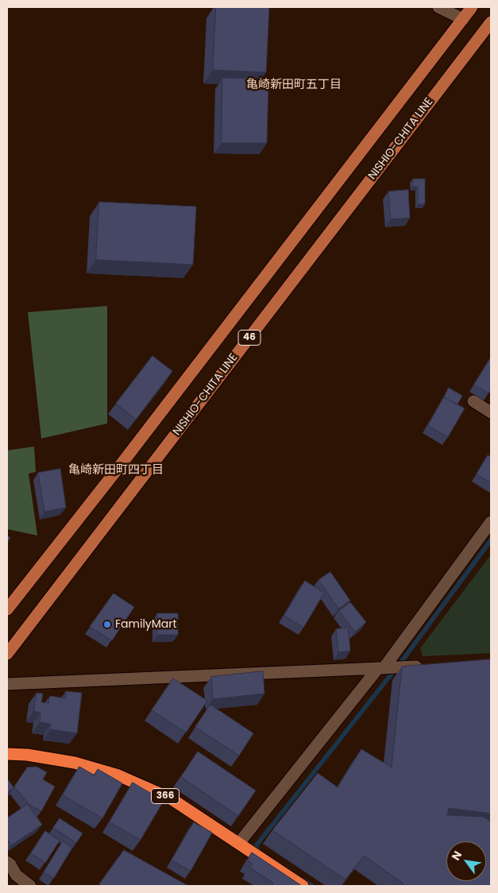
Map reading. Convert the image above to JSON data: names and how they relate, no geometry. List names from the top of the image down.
{
  "streets": {
    "highway": ["366"],
    "main road": ["NISHIO-CHITA LINE", "46"]
  },
  "districts": ["亀崎新田町五丁目", "亀崎新田町四丁目"],
  "places": ["FamilyMart"],
  "north": "top left"
}
